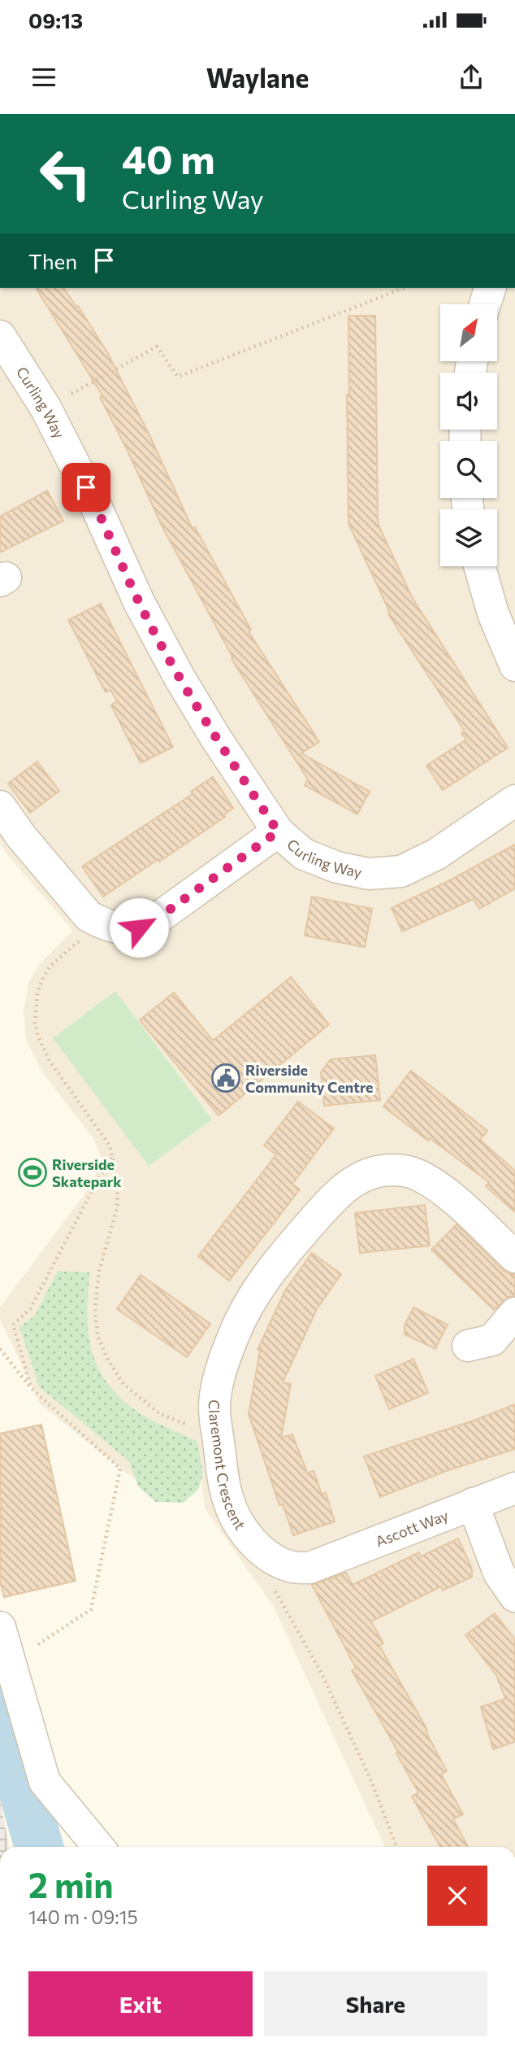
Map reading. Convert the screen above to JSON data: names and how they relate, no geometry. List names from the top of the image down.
{
  "streets": {
    "street": ["Curling Way", "Claremont Crescent", "Ascott Way"]
  },
  "crossings": [
    ["Claremont Crescent", "Ascott Way"]
  ],
  "places": {
    "public building": ["Riverside Community Centre"],
    "sports": ["Riverside Skatepark"]
  },
  "north": "top right",
  "page": {
    "status": "09:13",
    "header": "Waylane",
    "turn": ["40 m", "Curling Way"],
    "then": "Then",
    "heading": ["2 min", "140 m · 09:15"],
    "buttons": ["Exit", "Share"]
  }
}
